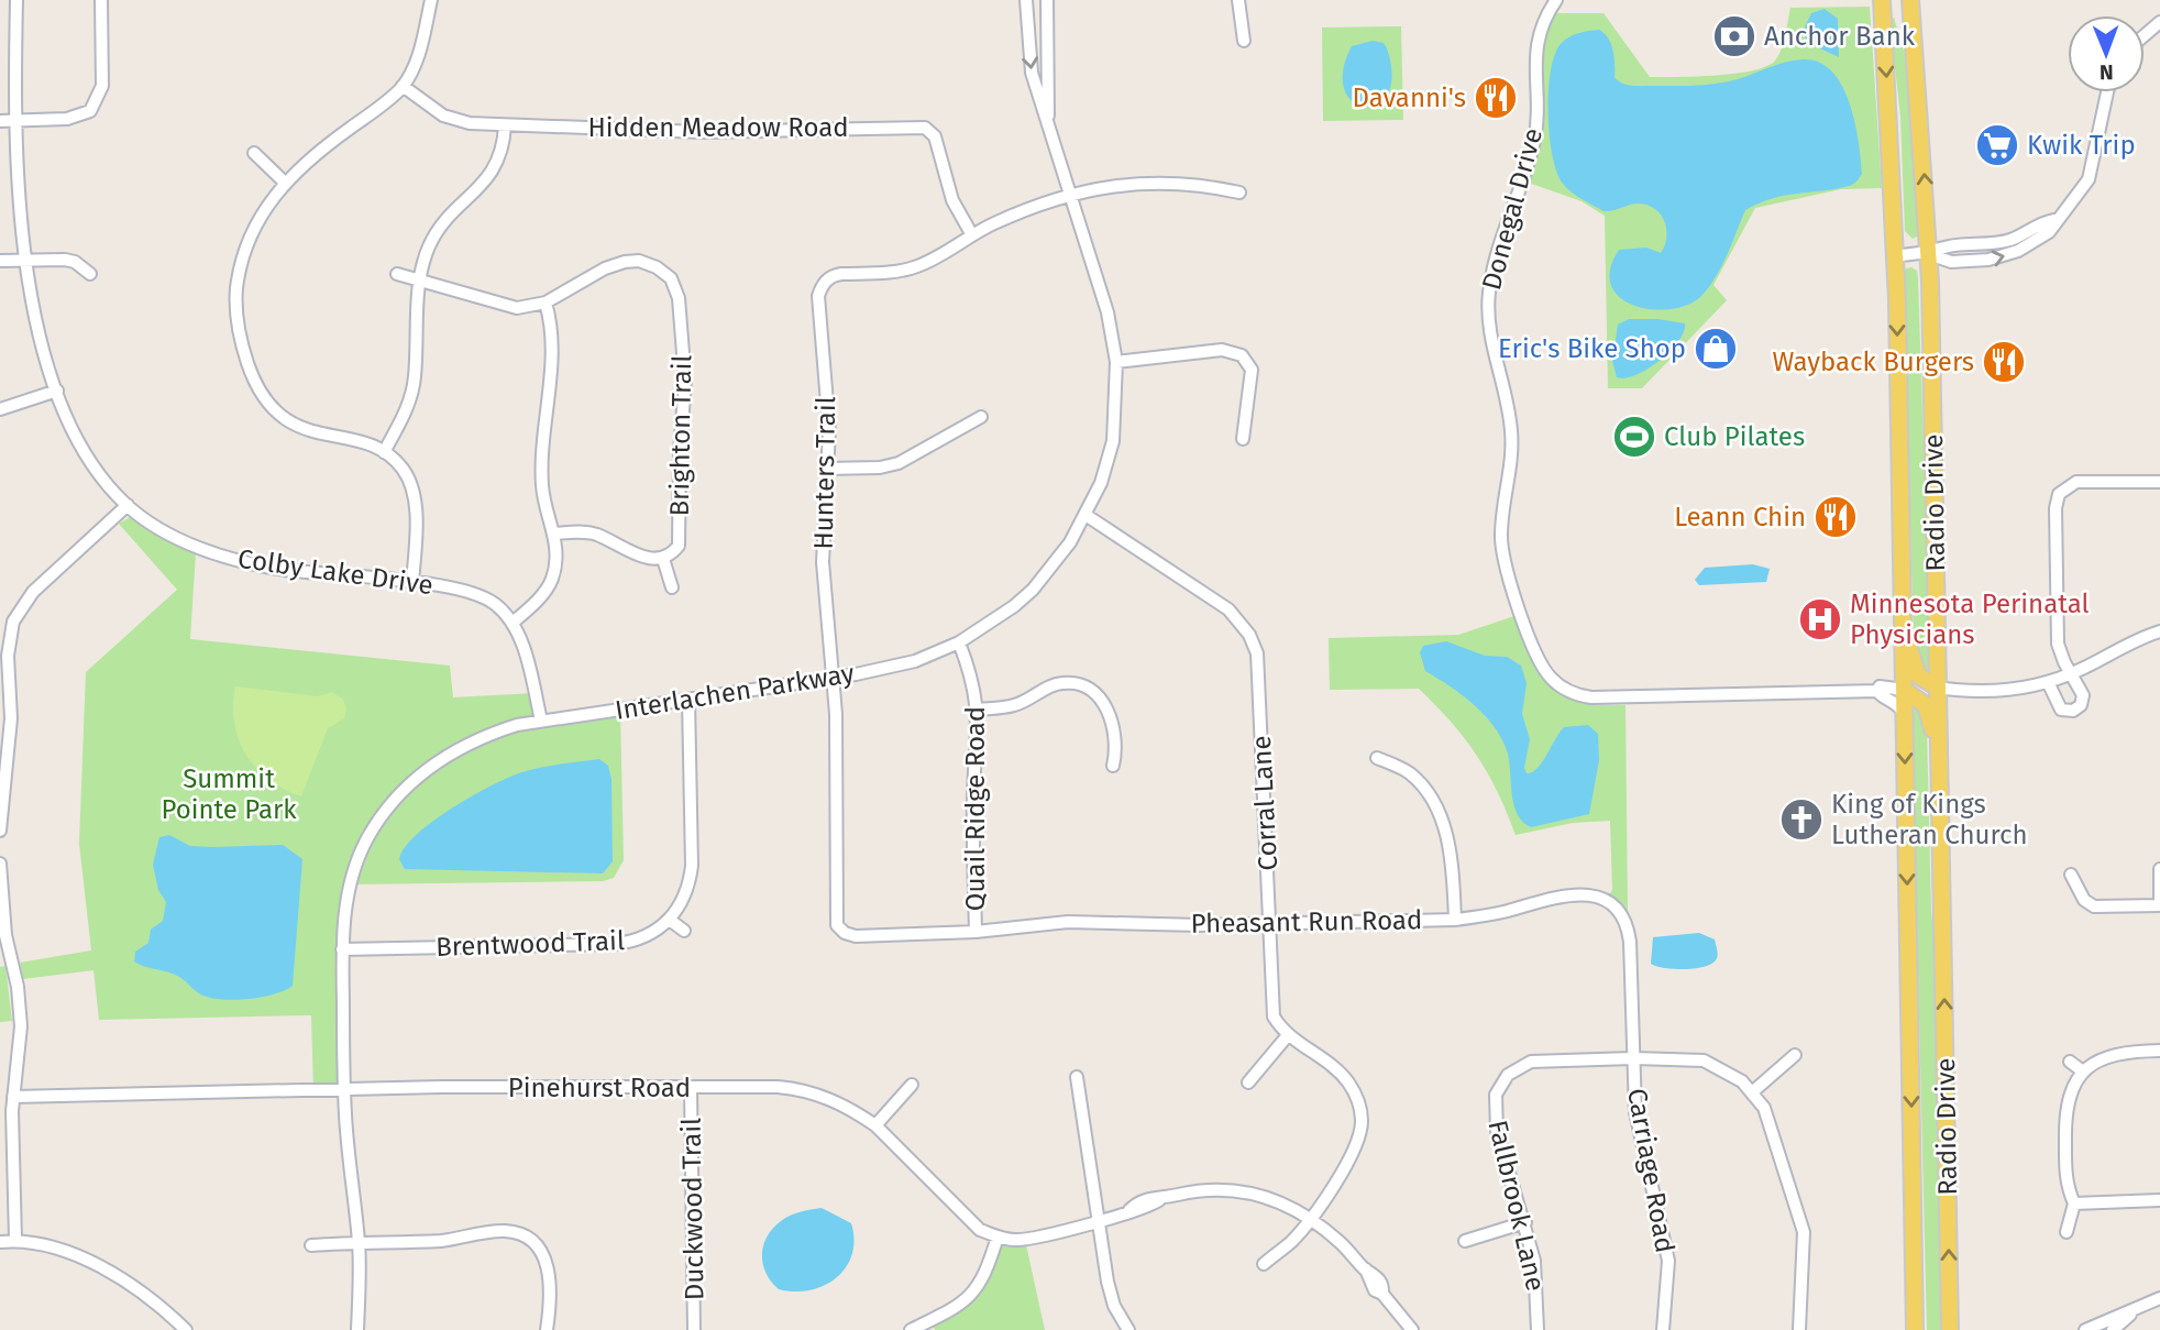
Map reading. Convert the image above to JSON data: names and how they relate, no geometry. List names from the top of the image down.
{
  "streets": {
    "main road": ["Radio Drive"],
    "street": [
      "Hidden Meadow Road",
      "Donegal Drive",
      "Brighton Trail",
      "Hunters Trail",
      "Colby Lake Drive",
      "Interlachen Parkway",
      "Corral Lane",
      "Quail Ridge Road",
      "Pheasant Run Road",
      "Brentwood Trail",
      "Pinehurst Road",
      "Carriage Road",
      "Fallbrook Lane",
      "Duckwood Trail"
    ]
  },
  "crossings": [
    ["Hidden Meadow Road", "Hunters Trail"],
    ["Donegal Drive", "Radio Drive"],
    ["Hunters Trail", "Interlachen Parkway"],
    ["Hunters Trail", "Pheasant Run Road"],
    ["Interlachen Parkway", "Corral Lane"],
    ["Interlachen Parkway", "Quail Ridge Road"],
    ["Interlachen Parkway", "Brentwood Trail"],
    ["Interlachen Parkway", "Pinehurst Road"],
    ["Corral Lane", "Pheasant Run Road"],
    ["Quail Ridge Road", "Pheasant Run Road"],
    ["Pheasant Run Road", "Carriage Road"],
    ["Pheasant Run Road", "Fallbrook Lane"],
    ["Pinehurst Road", "Duckwood Trail"],
    ["Carriage Road", "Fallbrook Lane"]
  ],
  "parks": ["Summit Pointe Park"],
  "places": {
    "bank": ["Anchor Bank"],
    "restaurant": ["Davanni's", "Wayback Burgers", "Leann Chin"],
    "supermarket": ["Kwik Trip"],
    "shop": ["Eric's Bike Shop"],
    "sports": ["Club Pilates"],
    "hospital": ["Minnesota Perinatal Physicians"],
    "church": ["King of Kings Lutheran Church"]
  },
  "north": "bottom"
}
